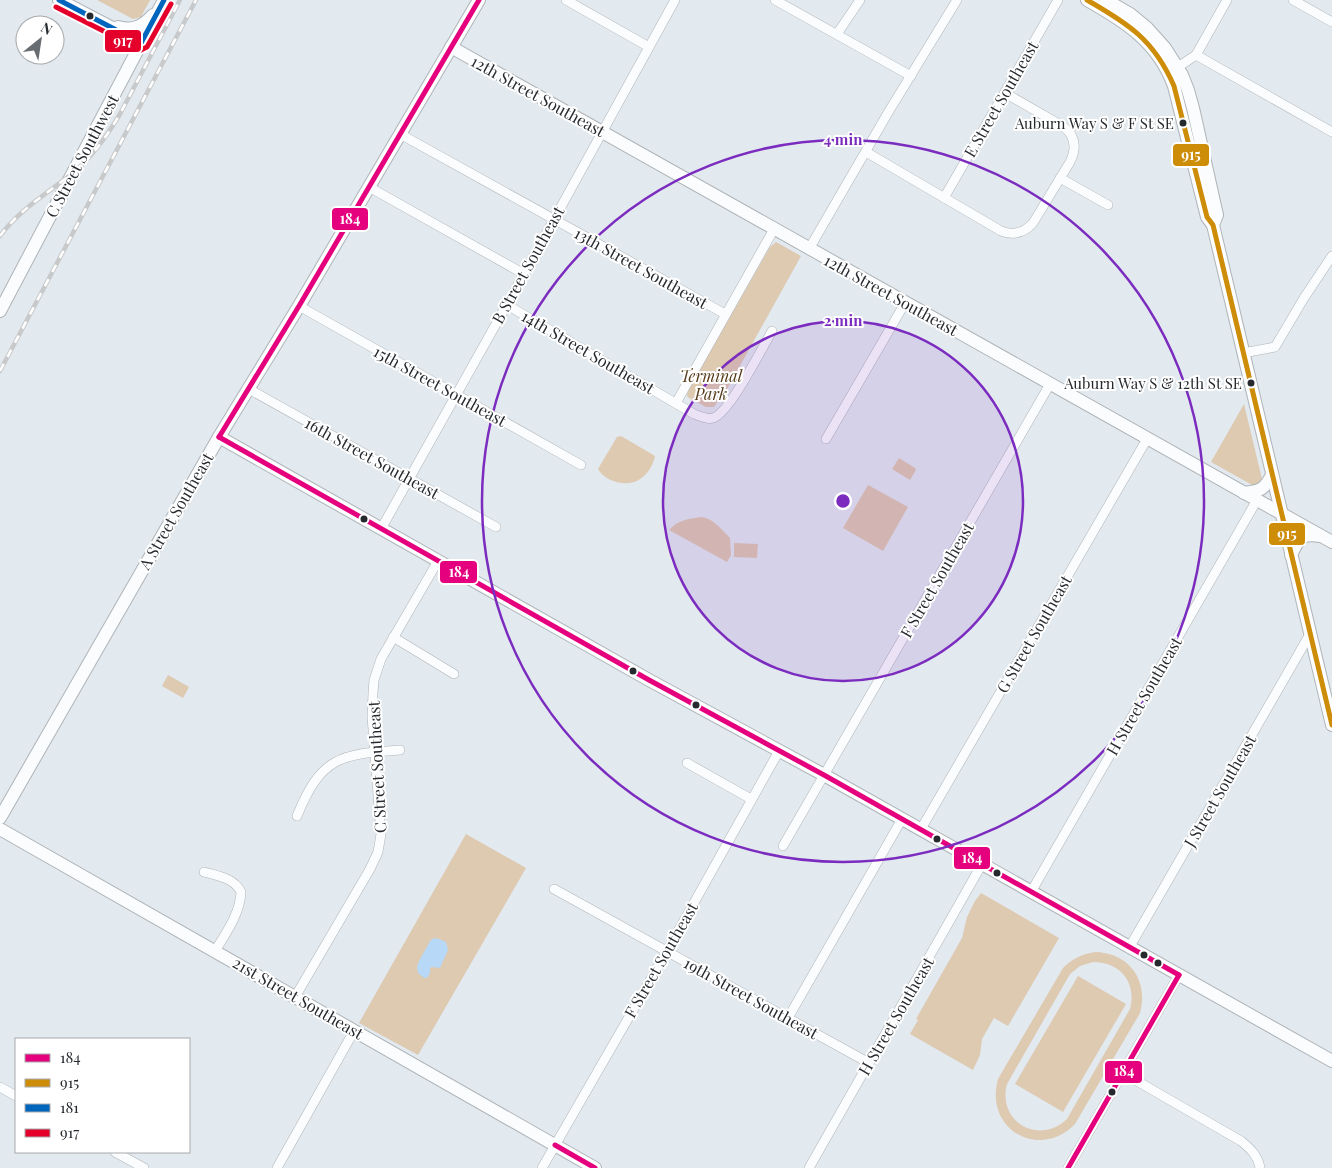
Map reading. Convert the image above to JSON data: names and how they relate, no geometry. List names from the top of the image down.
{
  "streets": {
    "street": [
      "12th Street Southeast",
      "E Street Southeast",
      "C Street Southwest",
      "B Street Southeast",
      "13th Street Southeast",
      "14th Street Southeast",
      "15th Street Southeast",
      "16th Street Southeast",
      "A Street Southeast",
      "F Street Southeast",
      "G Street Southeast",
      "H Street Southeast",
      "C Street Southeast",
      "J Street Southeast",
      "21st Street Southeast",
      "19th Street Southeast"
    ]
  },
  "crossings": [
    ["12th Street Southeast", "B Street Southeast"],
    ["12th Street Southeast", "A Street Southeast"],
    ["12th Street Southeast", "F Street Southeast"],
    ["12th Street Southeast", "G Street Southeast"],
    ["12th Street Southeast", "H Street Southeast"],
    ["B Street Southeast", "13th Street Southeast"],
    ["B Street Southeast", "14th Street Southeast"],
    ["B Street Southeast", "15th Street Southeast"],
    ["B Street Southeast", "16th Street Southeast"],
    ["13th Street Southeast", "A Street Southeast"],
    ["15th Street Southeast", "A Street Southeast"],
    ["16th Street Southeast", "A Street Southeast"],
    ["F Street Southeast", "21st Street Southeast"],
    ["F Street Southeast", "19th Street Southeast"],
    ["H Street Southeast", "19th Street Southeast"],
    ["C Street Southeast", "21st Street Southeast"]
  ],
  "parks": ["Terminal Park"],
  "places": ["Auburn Way S & F St SE", "Auburn Way S & 12th St SE"],
  "lines": [
    "transit line 184",
    "transit line 915",
    "transit line 181",
    "transit line 917"
  ],
  "legend": [
    "184",
    "915",
    "181",
    "917"
  ],
  "north": "top right",
  "rings": ["4 min", "2 min"]
}
